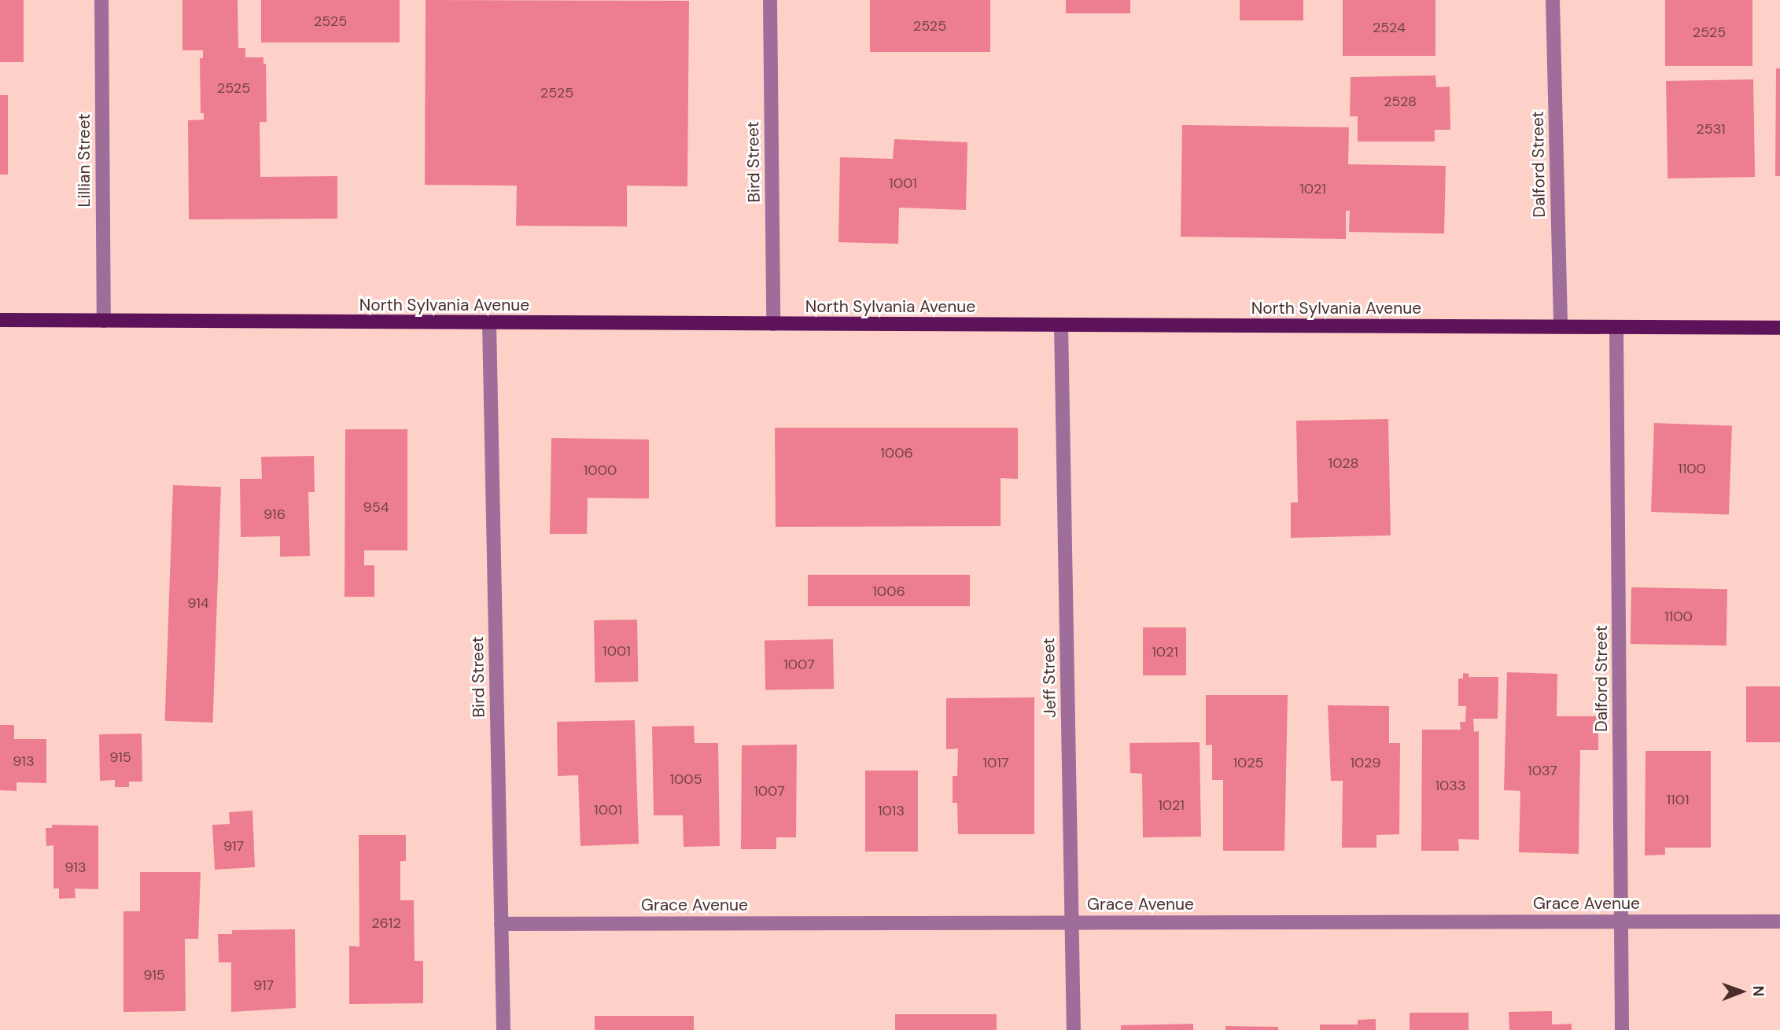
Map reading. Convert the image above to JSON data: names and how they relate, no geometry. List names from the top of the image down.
{
  "streets": {
    "main road": ["North Sylvania Avenue"],
    "street": [
      "Lillian Street",
      "Bird Street",
      "Dalford Street",
      "Jeff Street",
      "Grace Avenue"
    ]
  },
  "crossings": [
    ["Lillian Street", "North Sylvania Avenue"],
    ["Bird Street", "North Sylvania Avenue"],
    ["Bird Street", "Grace Avenue"],
    ["Dalford Street", "North Sylvania Avenue"],
    ["Dalford Street", "Grace Avenue"],
    ["North Sylvania Avenue", "Jeff Street"],
    ["Jeff Street", "Grace Avenue"]
  ],
  "house_numbers": [
    "2525",
    "2525",
    "2524",
    "2525",
    "2525",
    "2525",
    "2528",
    "2531",
    "1001",
    "1021",
    "1006",
    "1028",
    "1100",
    "1000",
    "954",
    "916",
    "1006",
    "914",
    "1100",
    "1001",
    "1021",
    "1007",
    "915",
    "913",
    "1017",
    "1025",
    "1029",
    "1037",
    "1005",
    "1033",
    "1007",
    "1101",
    "1021",
    "1001",
    "1013",
    "917",
    "913",
    "2612",
    "915",
    "917"
  ],
  "north": "right"
}
